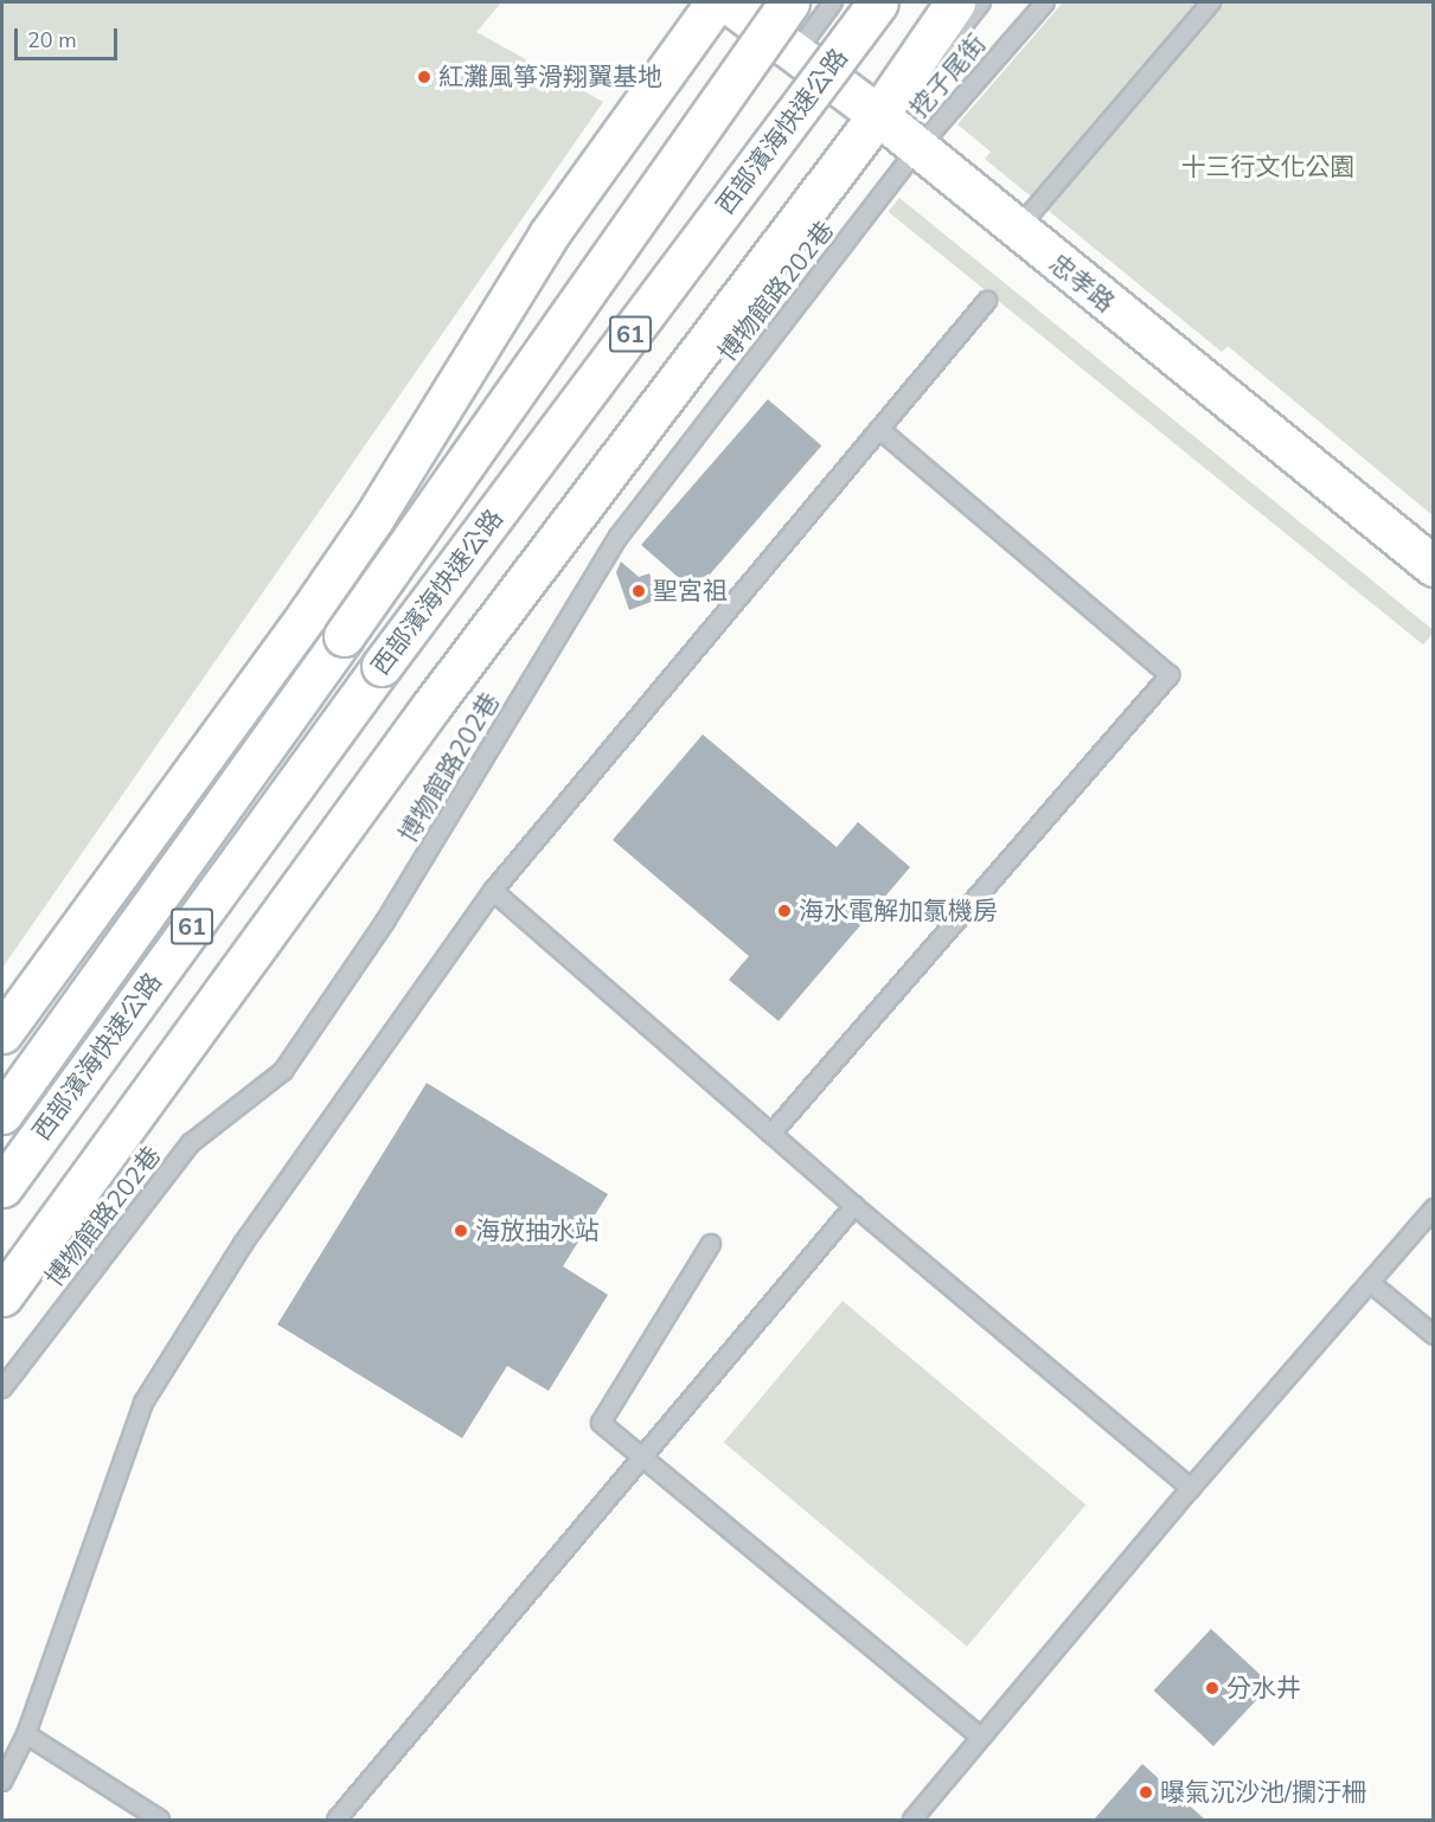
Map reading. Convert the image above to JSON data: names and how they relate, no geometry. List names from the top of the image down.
{
  "streets": {
    "main road": ["西部濱海快速公路", "忠孝路", "61"],
    "lane": ["挖子尾街", "博物館路202巷"]
  },
  "crossings": [
    ["挖子尾街", "忠孝路"],
    ["挖子尾街", "博物館路202巷"],
    ["忠孝路", "博物館路202巷"]
  ],
  "parks": ["十三行文化公園"],
  "places": [
    "紅灘風箏滑翔翼基地",
    "聖宮祖",
    "海水電解加氯機房",
    "海放抽水站",
    "分水井",
    "曝氣沉沙池/攔汙柵"
  ],
  "scale_bar": "20 m"
}
